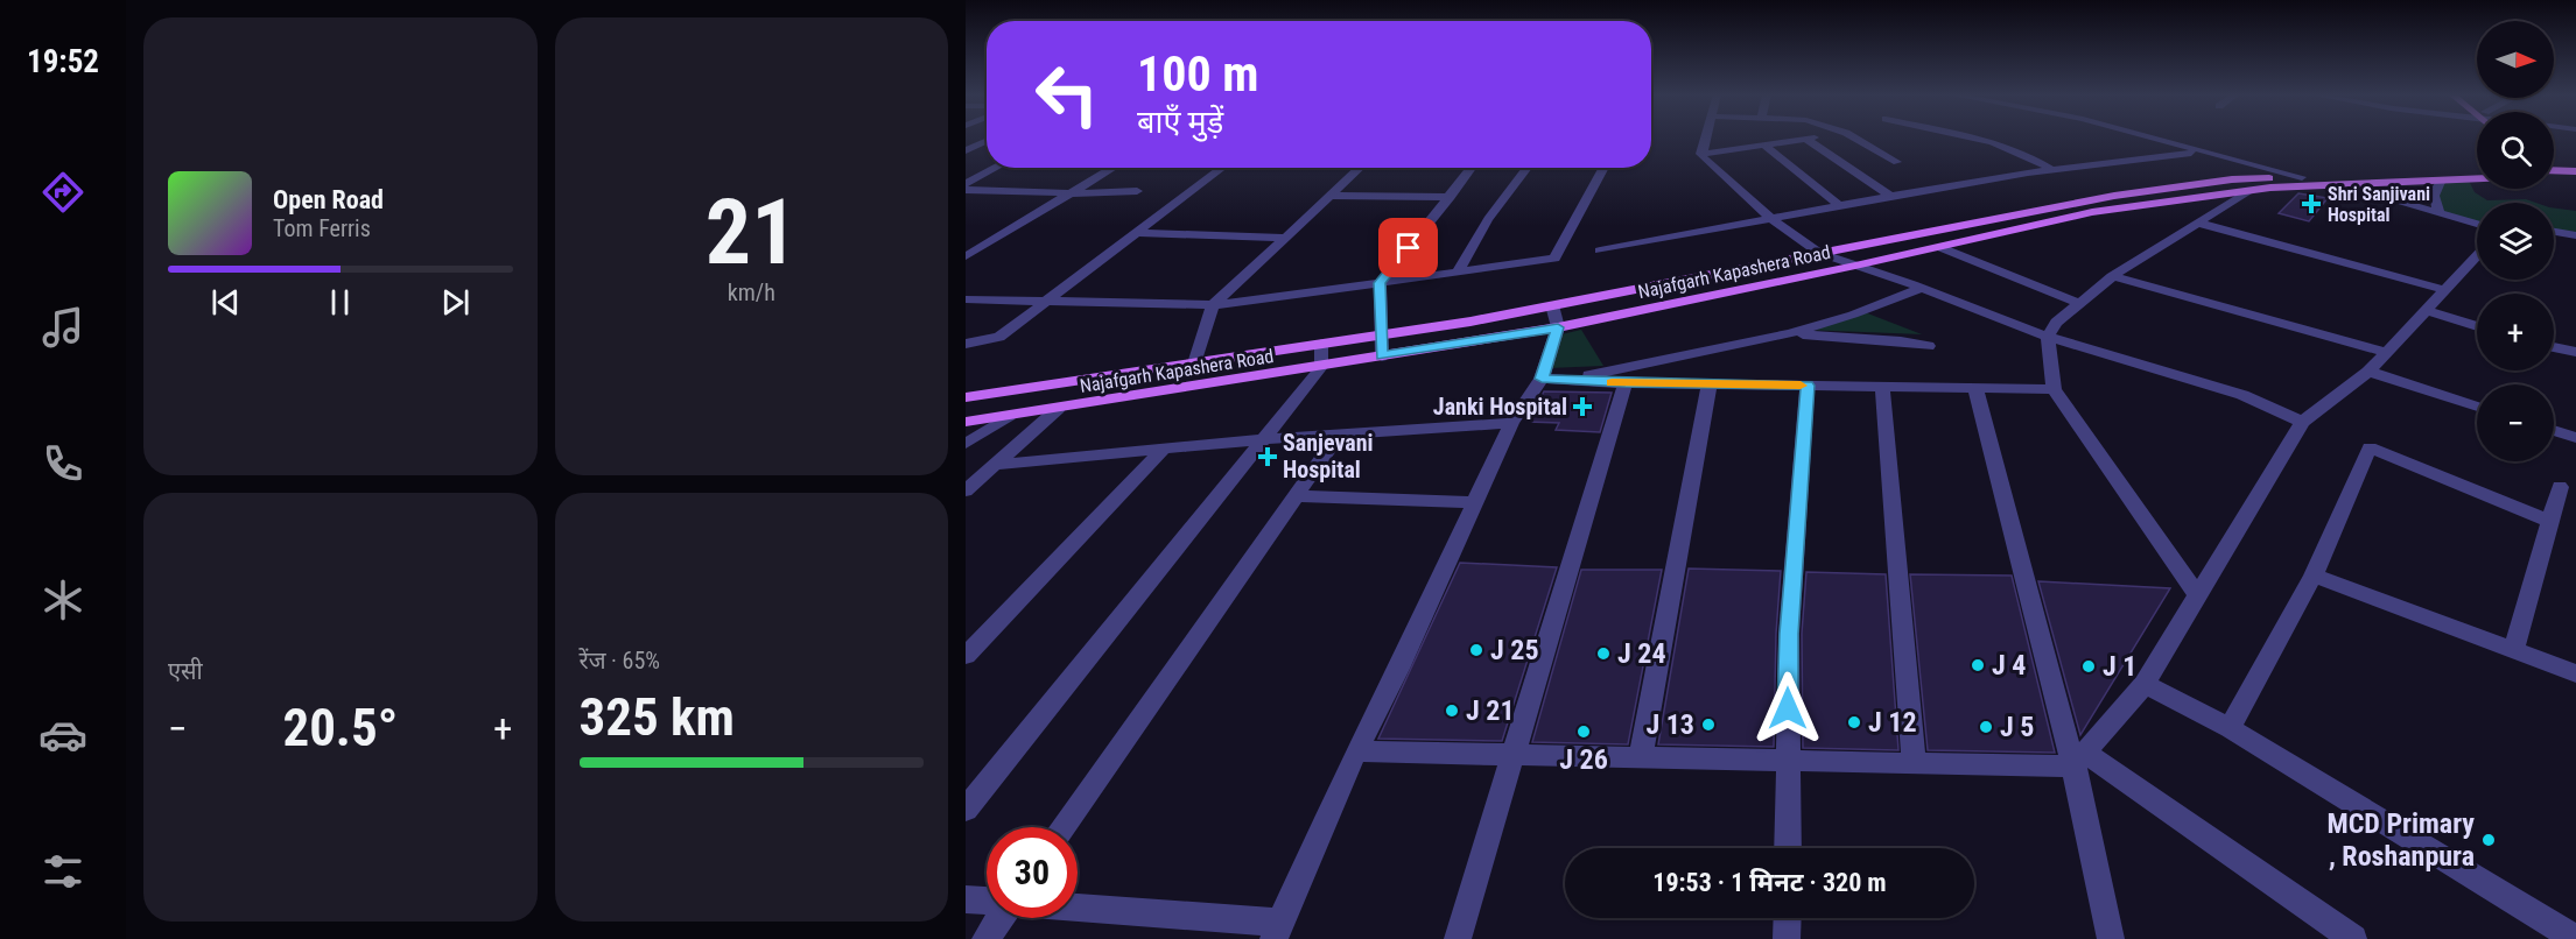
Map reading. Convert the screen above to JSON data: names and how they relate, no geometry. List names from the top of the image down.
{
  "streets": {
    "main road": ["Najafgarh Kapashera Road"]
  },
  "places": {
    "health": ["Shri Sanjivani Hospital", "Janki Hospital", "Sanjevani Hospital"],
    "other": [
      "J 25",
      "J 24",
      "J 4",
      "J 1",
      "J 21",
      "J 12",
      "J 13",
      "J 5",
      "J 26",
      "MCD Primary , Roshanpura"
    ]
  },
  "north": "right",
  "page": {
    "tabs": "19:52",
    "tile": [
      ["21", "km/h"],
      "एसी",
      ["रेंज · 65%", "325 km"]
    ],
    "map_buttons": ["+", "−"],
    "turn": ["100 m", "बाएँ मुड़ें"],
    "song": ["Open Road", "Tom Ferris"],
    "heat": ["−", "20.5°", "+"],
    "limit": "30",
    "trip": "19:53 · 1 मिनट · 320 m"
  }
}
